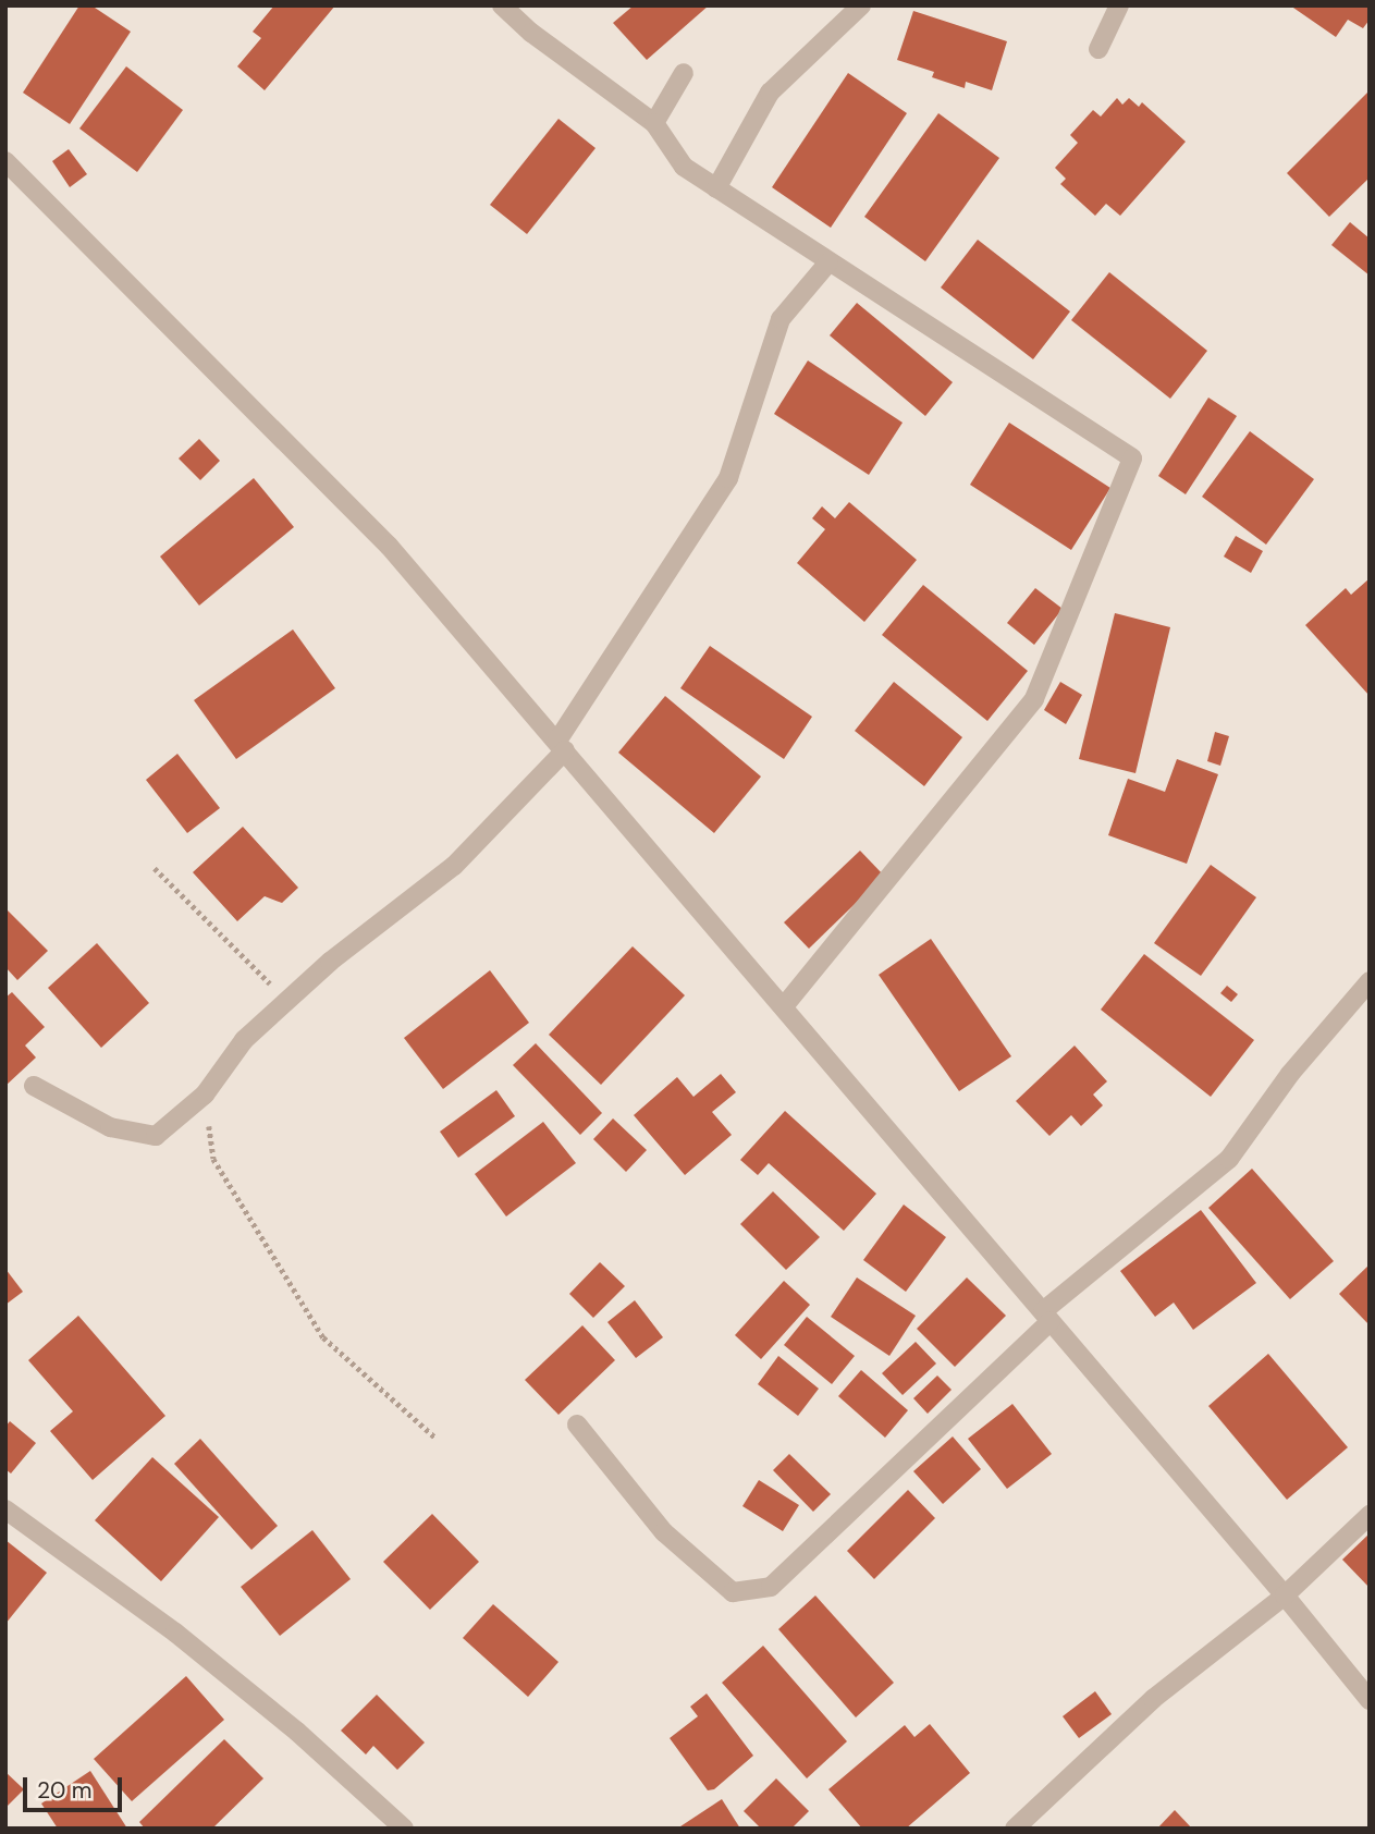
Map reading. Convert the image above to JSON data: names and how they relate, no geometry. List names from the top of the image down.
{
  "scale_bar": "20 m"
}
